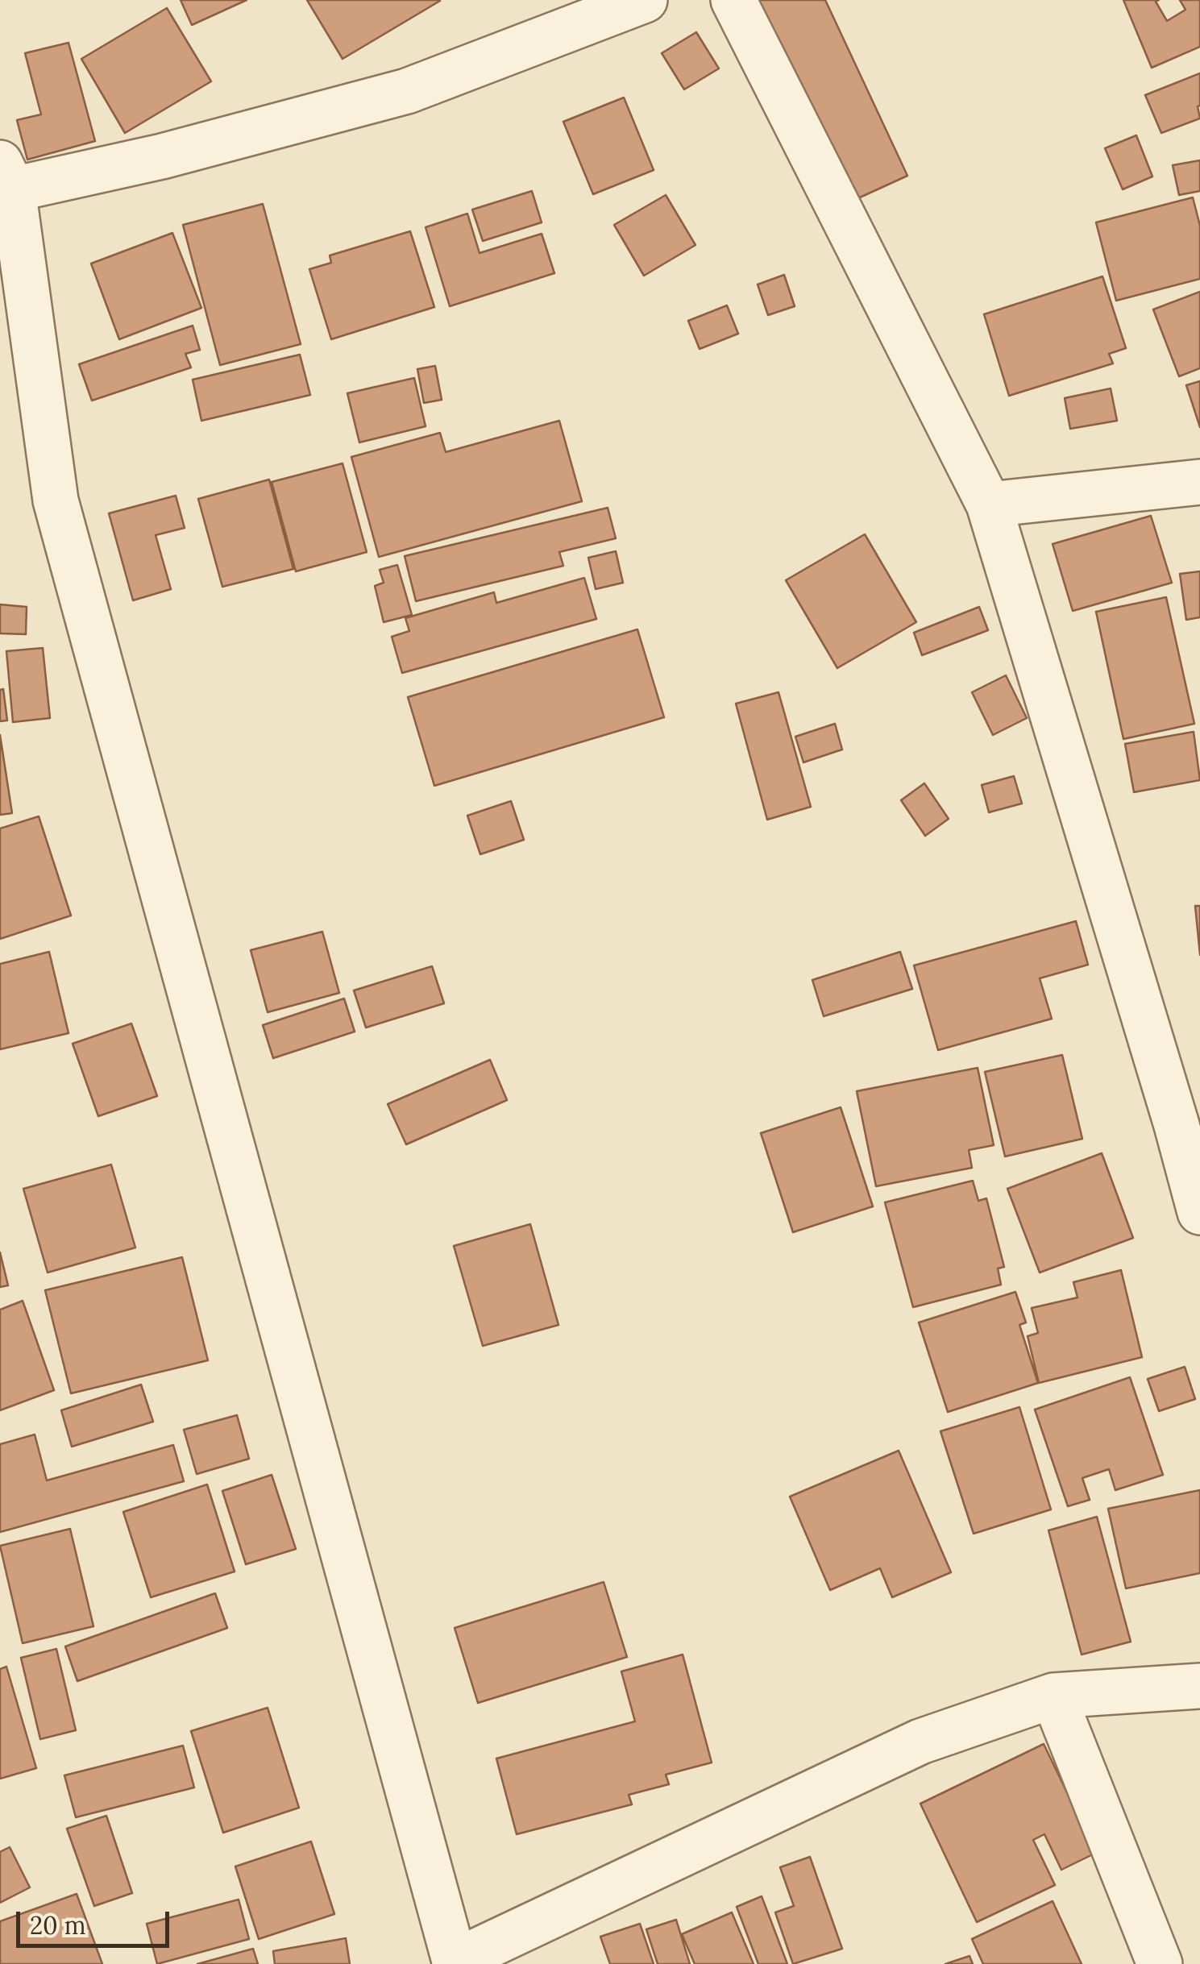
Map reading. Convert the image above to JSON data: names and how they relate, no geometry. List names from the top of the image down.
{
  "scale_bar": "20 m"
}
